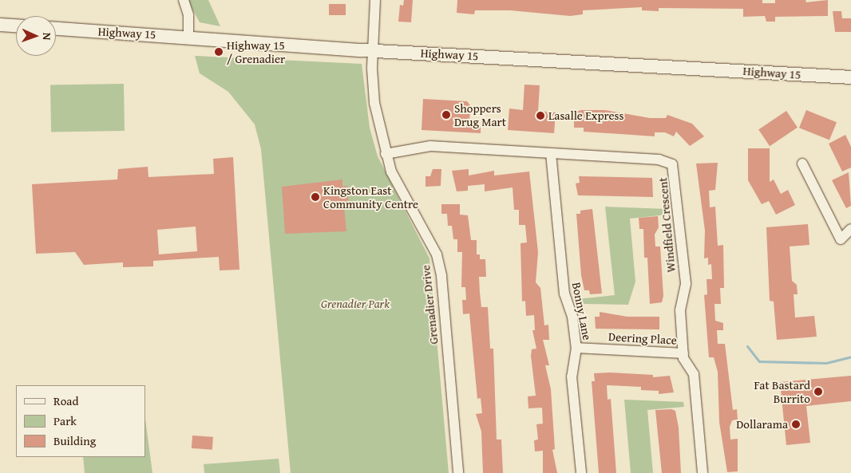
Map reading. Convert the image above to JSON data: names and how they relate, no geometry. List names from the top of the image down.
{
  "streets": {
    "main road": ["Highway 15"],
    "street": [
      "Windfield Crescent",
      "Grenadier Drive",
      "Bonny Lane",
      "Deering Place"
    ]
  },
  "crossings": [
    ["Highway 15", "Grenadier Drive"],
    ["Windfield Crescent", "Grenadier Drive"],
    ["Windfield Crescent", "Bonny Lane"],
    ["Windfield Crescent", "Deering Place"],
    ["Bonny Lane", "Deering Place"]
  ],
  "parks": ["Grenadier Park"],
  "places": [
    "Highway 15 / Grenadier",
    "Shoppers Drug Mart",
    "Lasalle Express",
    "Kingston East Community Centre",
    "Fat Bastard Burrito",
    "Dollarama"
  ],
  "legend": ["Road", "Park", "Building"],
  "north": "right"
}
